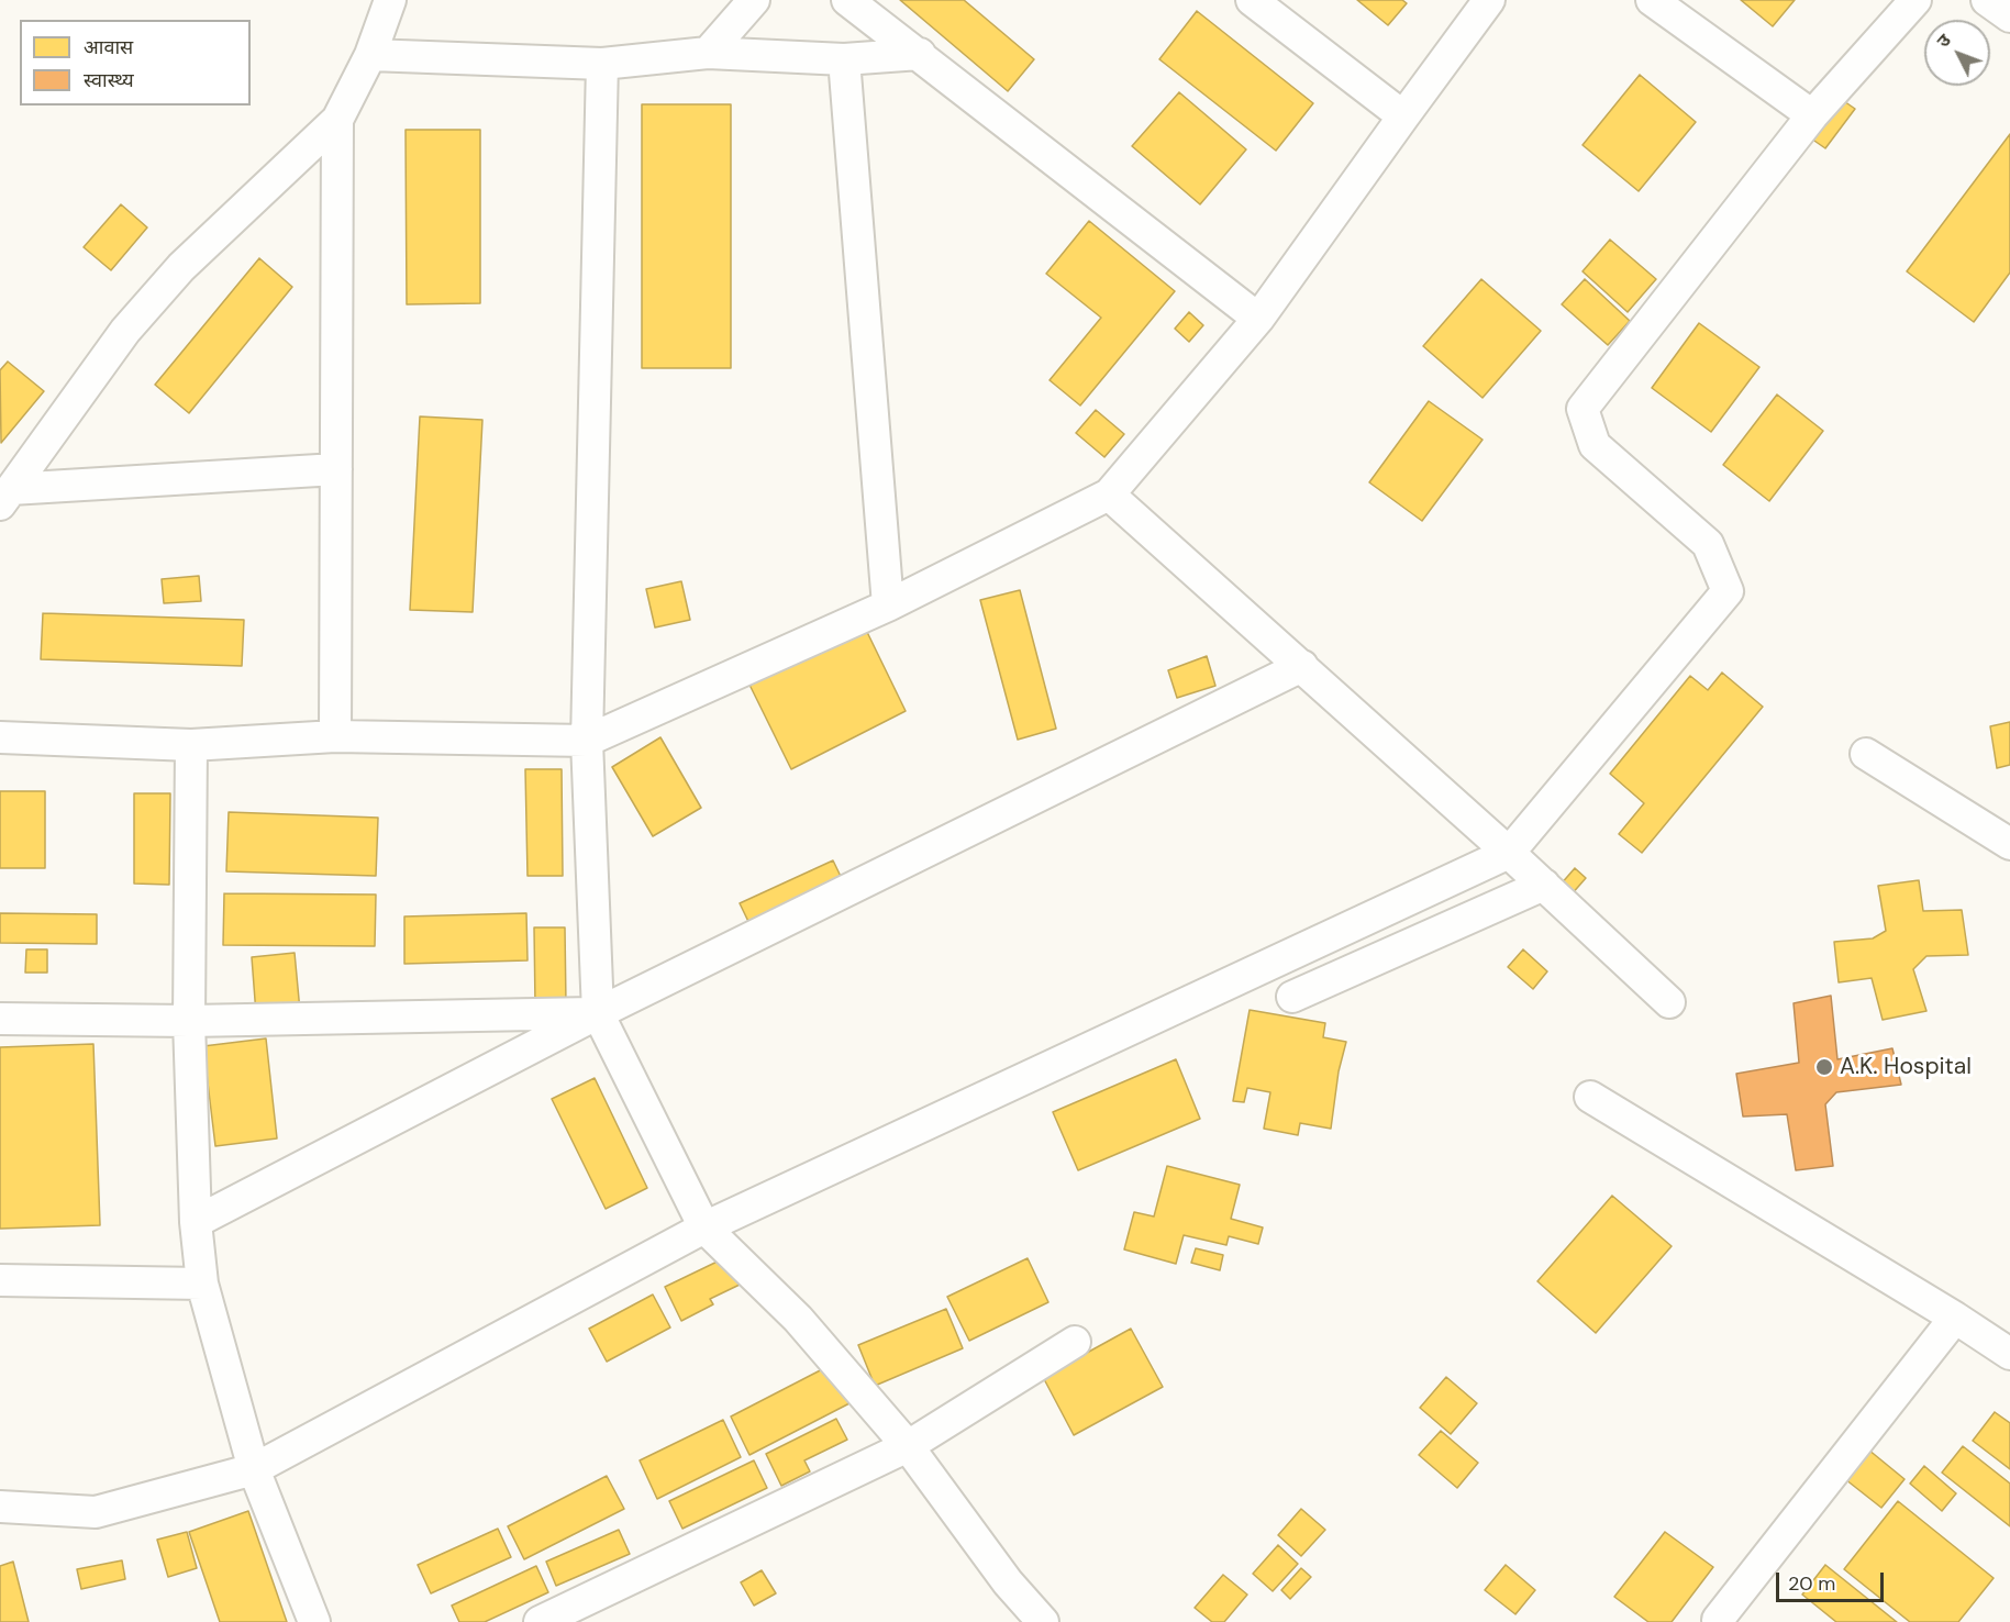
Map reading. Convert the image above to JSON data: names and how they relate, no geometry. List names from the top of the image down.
{
  "places": ["A.K. Hospital"],
  "legend": ["आवास", "स्वास्थ्य"],
  "scale_bar": "20 m",
  "north": "top left"
}
